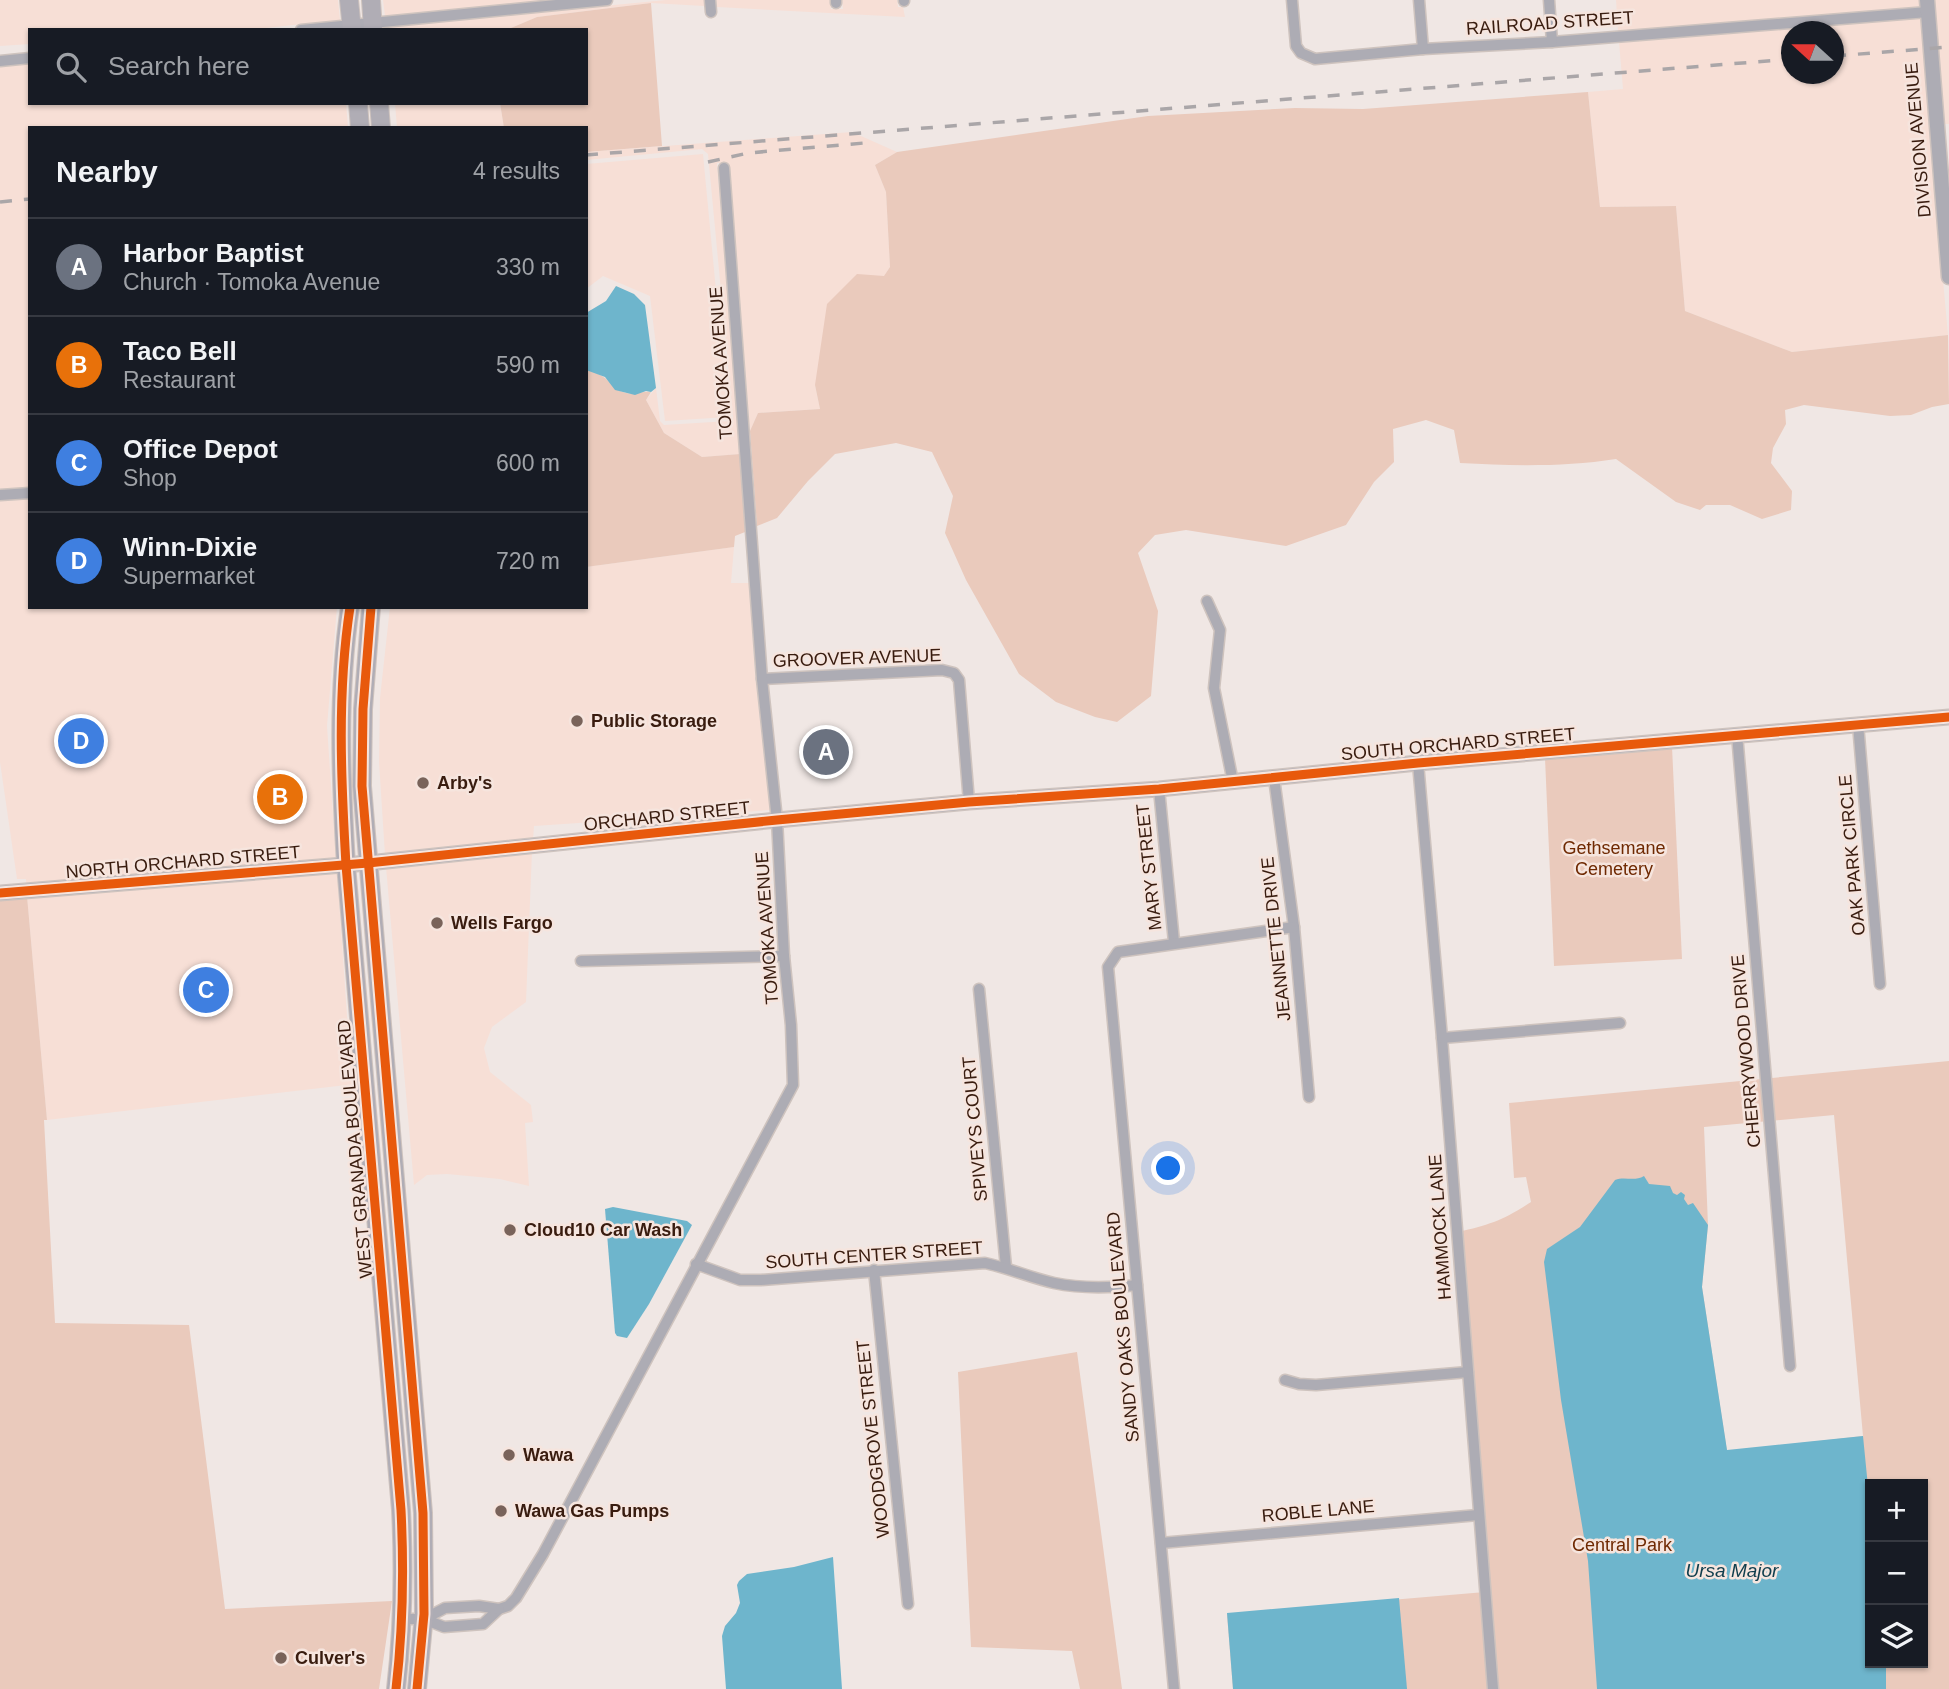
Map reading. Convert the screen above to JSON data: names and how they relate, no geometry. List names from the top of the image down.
{
  "streets": {
    "main road": ["WEST GRANADA BOULEVARD"],
    "street": [
      "RAILROAD STREET",
      "DIVISION AVENUE",
      "TOMOKA AVENUE",
      "GROOVER AVENUE",
      "SOUTH ORCHARD STREET",
      "ORCHARD STREET",
      "OAK PARK CIRCLE",
      "NORTH ORCHARD STREET",
      "MARY STREET",
      "JEANNETTE DRIVE",
      "CHERRYWOOD DRIVE",
      "SPIVEYS COURT",
      "HAMMOCK LANE",
      "SOUTH CENTER STREET",
      "SANDY OAKS BOULEVARD",
      "WOODGROVE STREET",
      "ROBLE LANE"
    ]
  },
  "crossings": [
    ["RAILROAD STREET", "DIVISION AVENUE"],
    ["TOMOKA AVENUE", "GROOVER AVENUE"],
    ["TOMOKA AVENUE", "ORCHARD STREET"],
    ["TOMOKA AVENUE", "WEST GRANADA BOULEVARD"],
    ["TOMOKA AVENUE", "SOUTH CENTER STREET"],
    ["GROOVER AVENUE", "SOUTH ORCHARD STREET"],
    ["GROOVER AVENUE", "ORCHARD STREET"],
    ["SOUTH ORCHARD STREET", "ORCHARD STREET"],
    ["SOUTH ORCHARD STREET", "OAK PARK CIRCLE"],
    ["SOUTH ORCHARD STREET", "MARY STREET"],
    ["SOUTH ORCHARD STREET", "JEANNETTE DRIVE"],
    ["SOUTH ORCHARD STREET", "CHERRYWOOD DRIVE"],
    ["SOUTH ORCHARD STREET", "HAMMOCK LANE"],
    ["ORCHARD STREET", "NORTH ORCHARD STREET"],
    ["NORTH ORCHARD STREET", "WEST GRANADA BOULEVARD"],
    ["MARY STREET", "SANDY OAKS BOULEVARD"],
    ["SPIVEYS COURT", "SOUTH CENTER STREET"],
    ["HAMMOCK LANE", "ROBLE LANE"],
    ["SOUTH CENTER STREET", "SANDY OAKS BOULEVARD"],
    ["SOUTH CENTER STREET", "WOODGROVE STREET"],
    ["SANDY OAKS BOULEVARD", "ROBLE LANE"]
  ],
  "water": ["Ursa Major"],
  "parks": ["Gethsemane Cemetery", "Central Park"],
  "places": [
    "Public Storage",
    "Arby's",
    "Wells Fargo",
    "Cloud10 Car Wash",
    "Wawa",
    "Wawa Gas Pumps",
    "Culver's"
  ],
  "north": "left",
  "page": {
    "search": "Search here",
    "heading": ["Nearby", "4 results"],
    "list": [
      {
        "mark": "A",
        "name": "Harbor Baptist",
        "note": "Church · Tomoka Avenue",
        "value": "330 m"
      },
      {
        "mark": "B",
        "name": "Taco Bell",
        "note": "Restaurant",
        "value": "590 m"
      },
      {
        "mark": "C",
        "name": "Office Depot",
        "note": "Shop",
        "value": "600 m"
      },
      {
        "mark": "D",
        "name": "Winn-Dixie",
        "note": "Supermarket",
        "value": "720 m"
      }
    ],
    "pins": [
      "D",
      "A",
      "B",
      "C"
    ],
    "map_buttons": ["+", "−"]
  }
}
